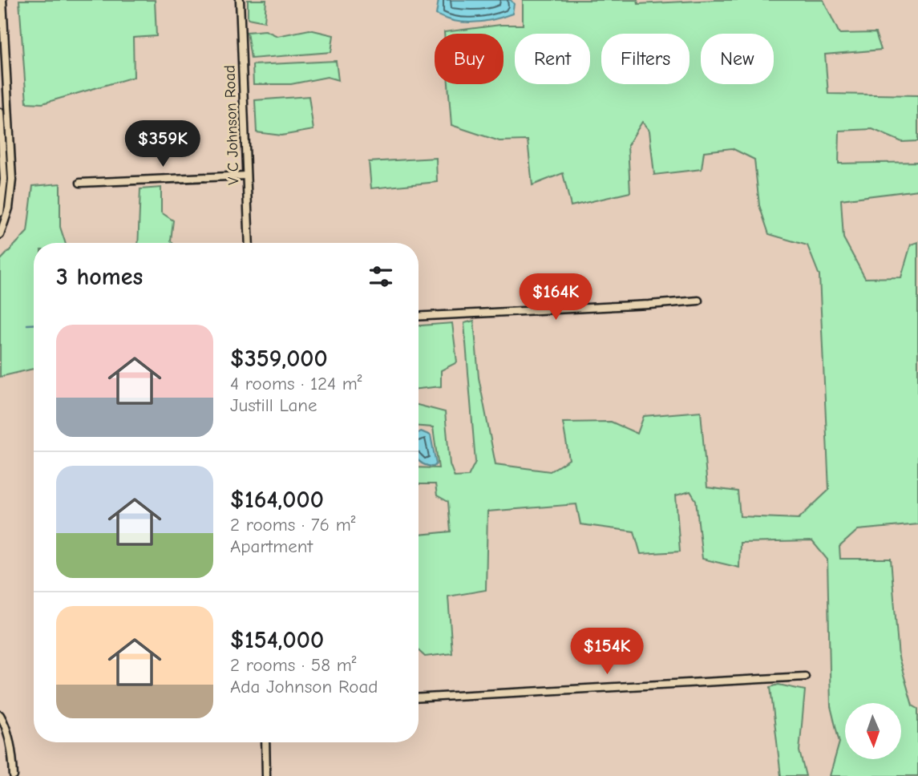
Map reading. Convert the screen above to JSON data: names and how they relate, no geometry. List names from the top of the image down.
{
  "streets": {
    "street": ["V C Johnson Road"]
  },
  "north": "bottom",
  "page": {
    "chip": [
      "Buy",
      "Rent",
      "Filters",
      "New"
    ],
    "price": ["$359K", "$164K", "$154K"],
    "heading": "3 homes",
    "list": [
      {
        "name": "$359,000",
        "note": "4 rooms · 124 m² · Justill Lane"
      },
      {
        "name": "$164,000",
        "note": "2 rooms · 76 m² · Apartment"
      },
      {
        "name": "$154,000",
        "note": "2 rooms · 58 m² · Ada Johnson Road"
      }
    ]
  }
}
